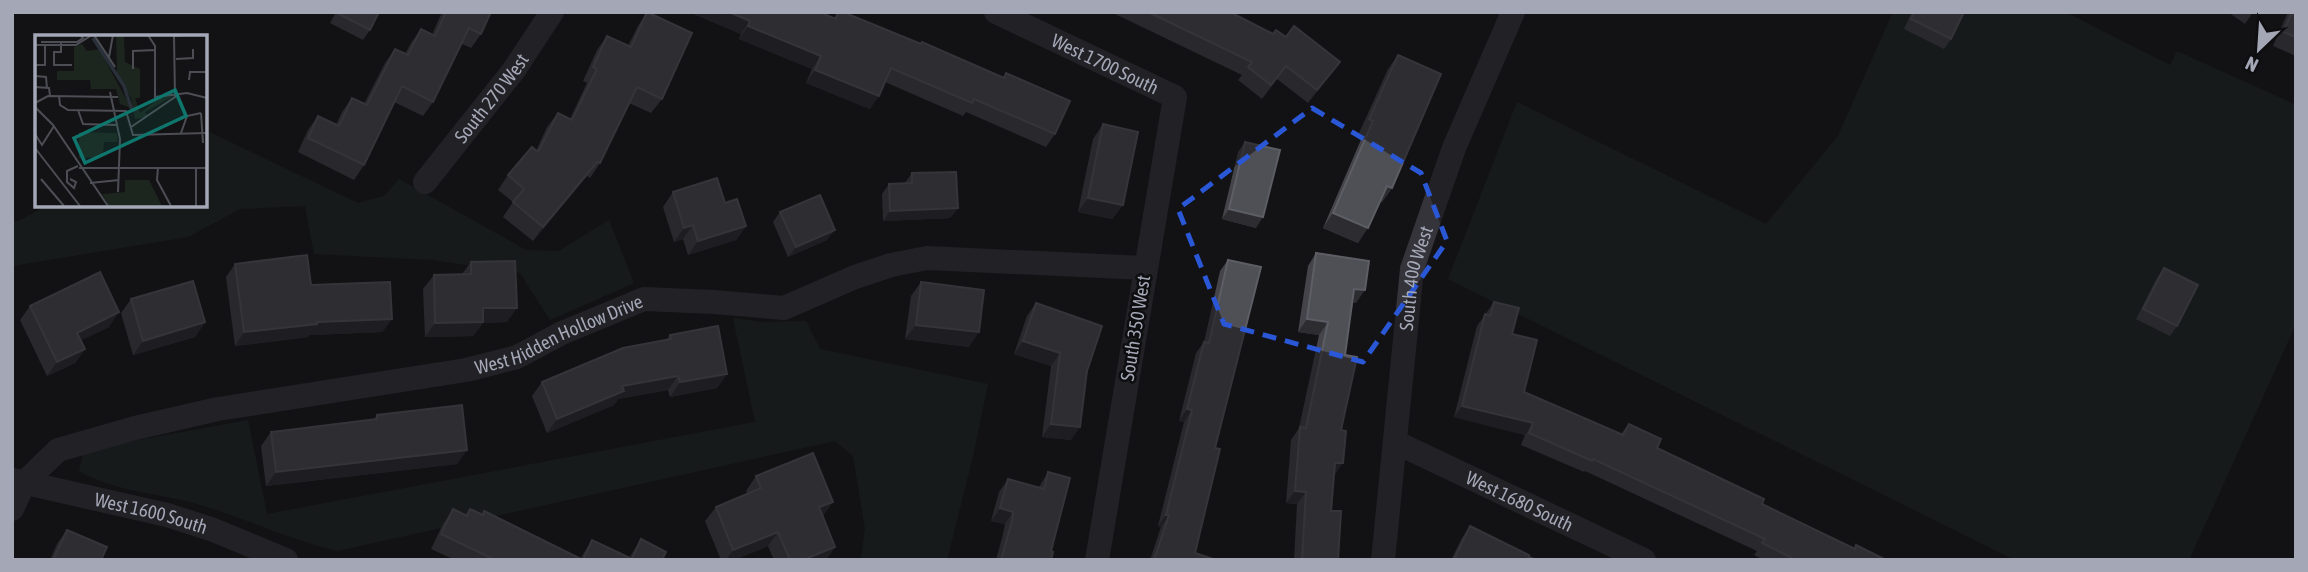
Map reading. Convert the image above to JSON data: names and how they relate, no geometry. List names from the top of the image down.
{
  "streets": {
    "street": [
      "West 1700 South",
      "South 270 West",
      "South 400 West",
      "South 350 West",
      "West Hidden Hollow Drive",
      "West 1680 South",
      "West 1600 South"
    ]
  },
  "crossings": [
    ["West 1700 South", "South 350 West"],
    ["South 400 West", "West 1680 South"],
    ["South 350 West", "West Hidden Hollow Drive"],
    ["West Hidden Hollow Drive", "West 1600 South"]
  ],
  "north": "bottom left"
}
